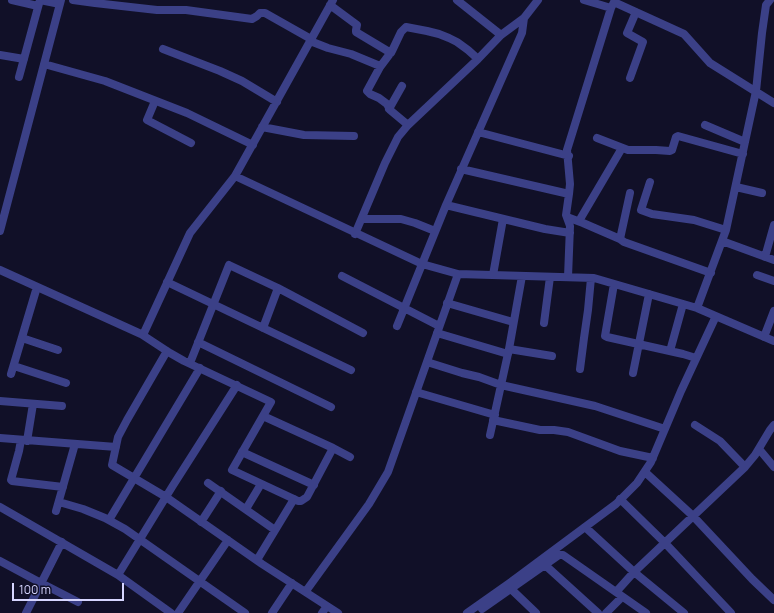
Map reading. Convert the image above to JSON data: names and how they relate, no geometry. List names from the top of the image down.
{
  "scale_bar": "100 m"
}
